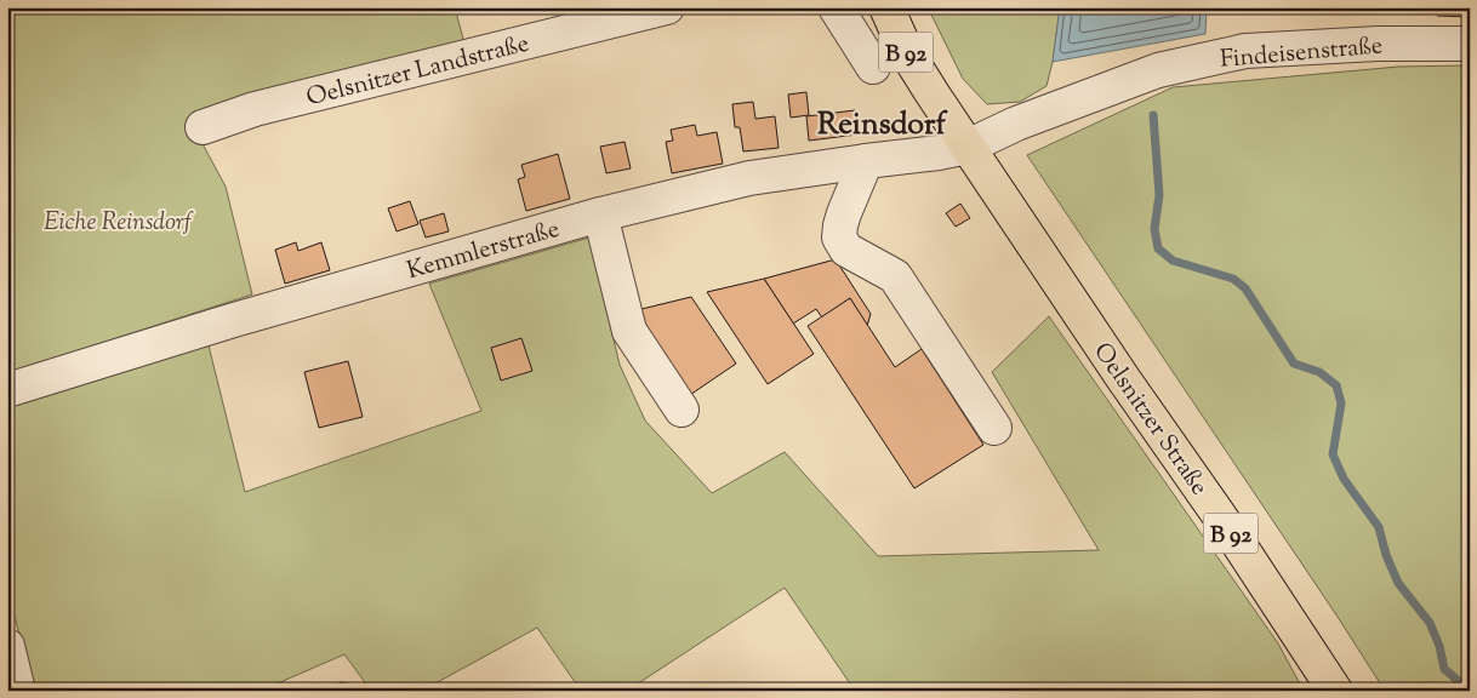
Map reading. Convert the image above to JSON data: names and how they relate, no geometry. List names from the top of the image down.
{
  "streets": {
    "main road": ["B 92", "Oelsnitzer Straße"],
    "street": ["Findeisenstraße", "Oelsnitzer Landstraße", "Kemmlerstraße"]
  },
  "crossings": [
    ["Findeisenstraße", "B 92"],
    ["Findeisenstraße", "Kemmlerstraße"],
    ["Findeisenstraße", "Oelsnitzer Straße"],
    ["B 92", "Kemmlerstraße"],
    ["B 92", "Oelsnitzer Straße"],
    ["Kemmlerstraße", "Oelsnitzer Straße"]
  ],
  "districts": ["Reinsdorf"],
  "parks": ["Eiche Reinsdorf"]
}
